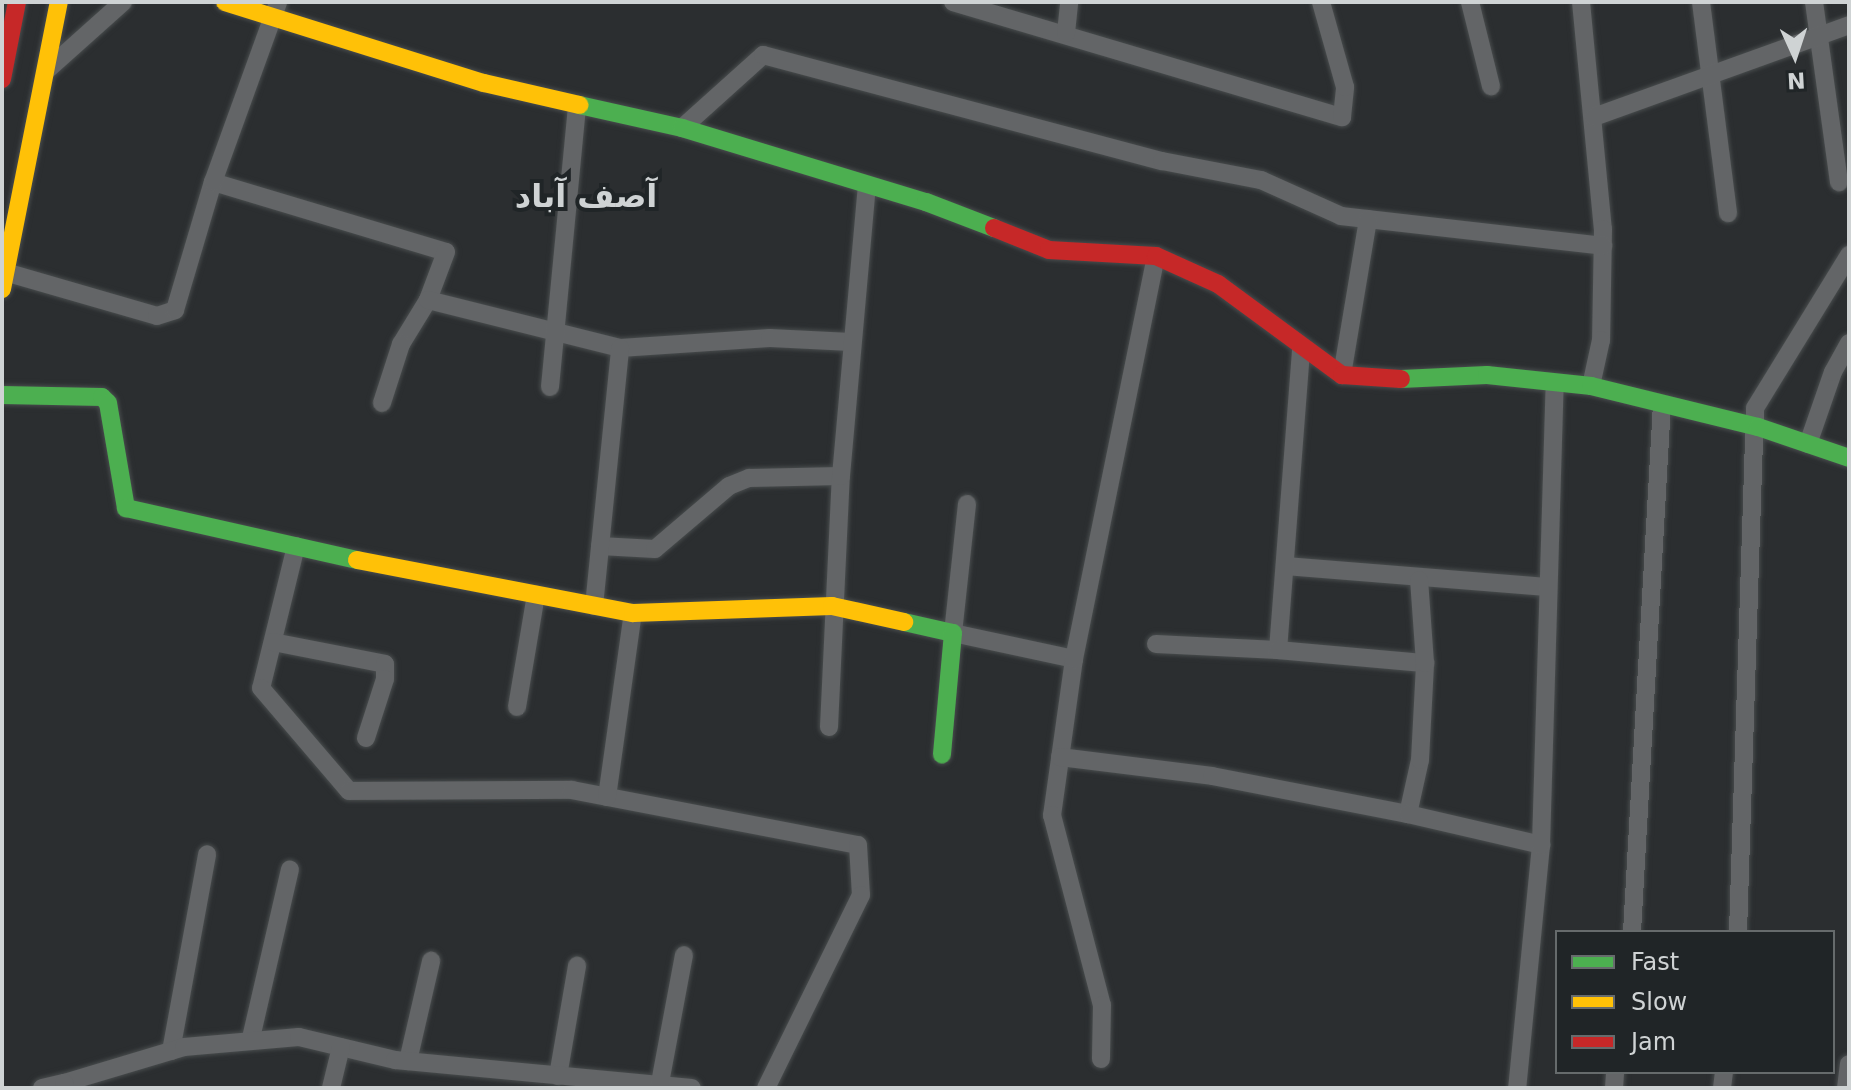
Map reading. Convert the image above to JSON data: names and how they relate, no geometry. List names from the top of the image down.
{
  "districts": ["آصف آباد"],
  "legend": ["Fast", "Slow", "Jam"],
  "north": "bottom"
}
